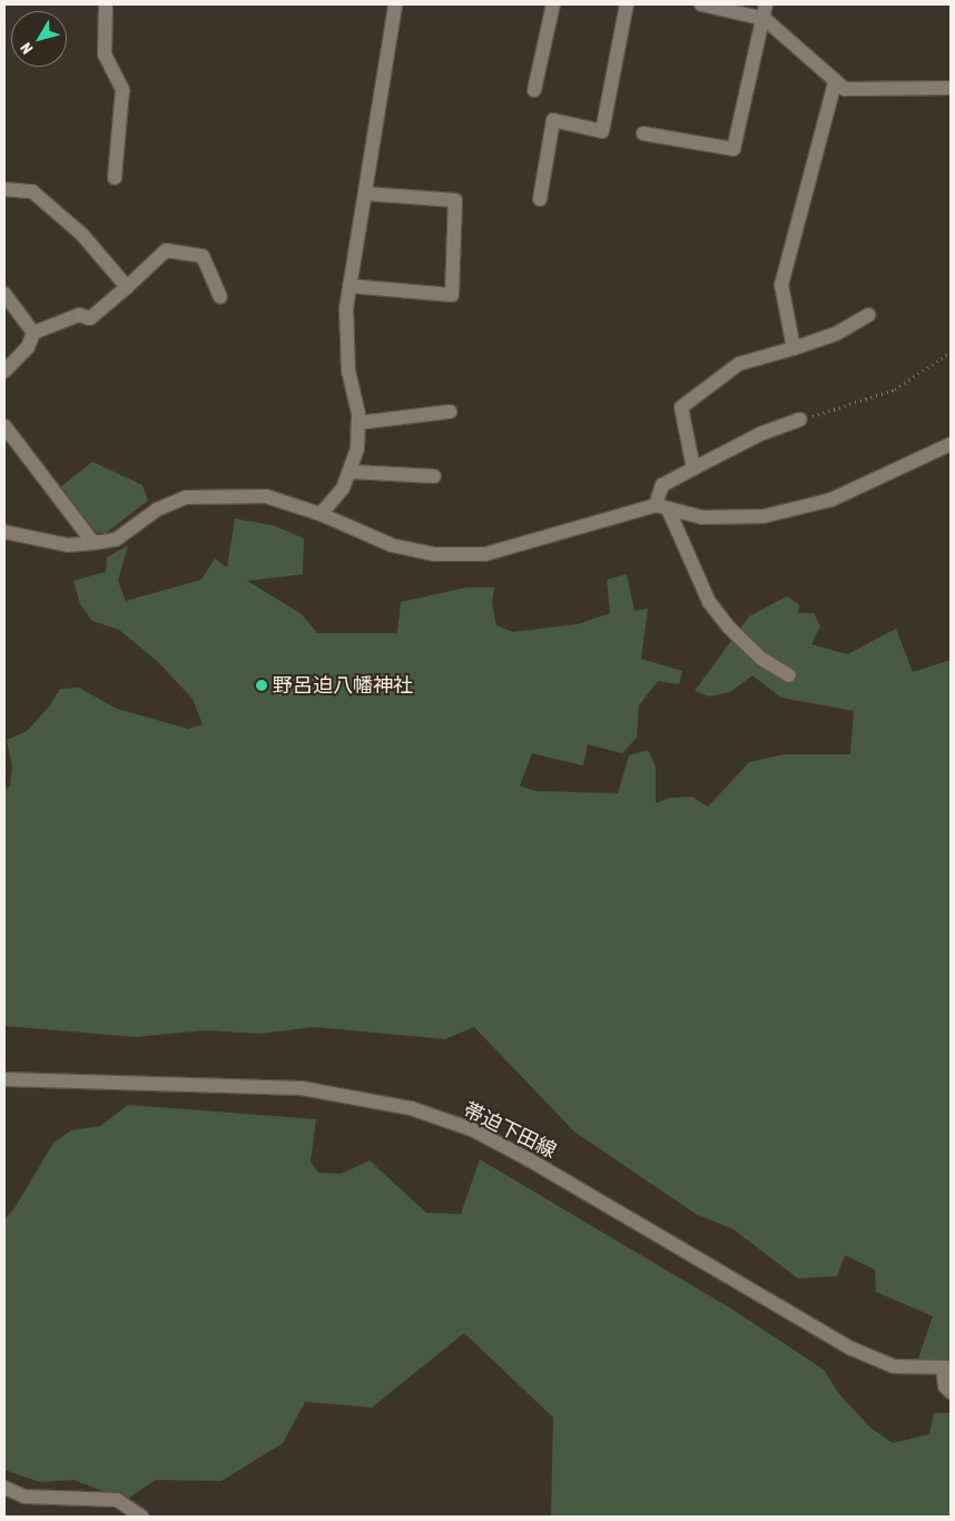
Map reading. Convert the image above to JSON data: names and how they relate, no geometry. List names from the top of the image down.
{
  "streets": {
    "street": ["帯迫下田線"]
  },
  "places": ["野呂迫八幡神社"],
  "north": "bottom left"
}
